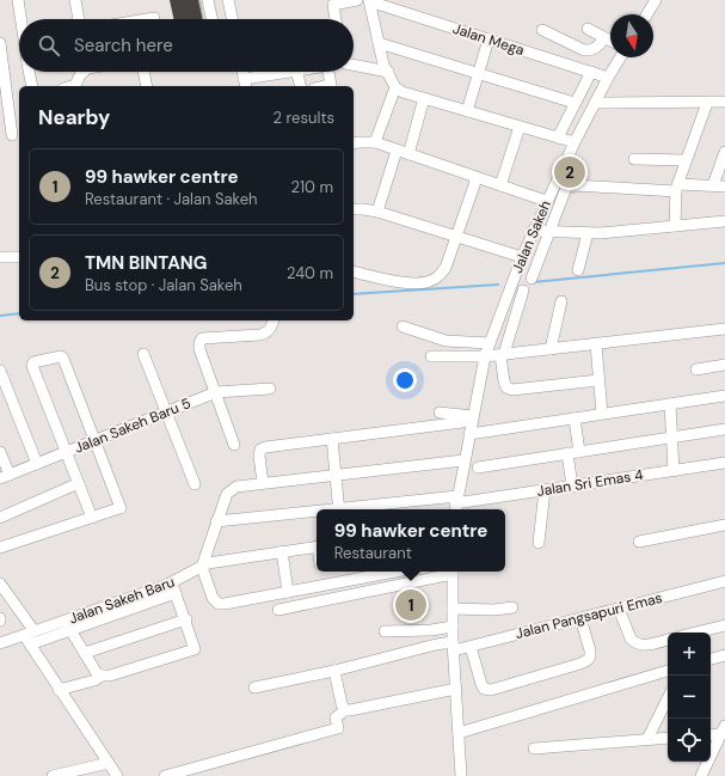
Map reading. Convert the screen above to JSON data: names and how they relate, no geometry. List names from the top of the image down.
{
  "streets": {
    "street": [
      "Jalan Mega",
      "Jalan Sakeh",
      "Jalan Sakeh Baru 5",
      "Jalan Sri Emas 4",
      "Jalan Sakeh Baru",
      "Jalan Pangsapuri Emas"
    ]
  },
  "crossings": [
    ["Jalan Mega", "Jalan Sakeh"],
    ["Jalan Sakeh", "Jalan Sri Emas 4"]
  ],
  "north": "bottom",
  "page": {
    "search": "Search here",
    "heading": ["Nearby", "2 results"],
    "list": [
      {
        "mark": "1",
        "name": "99 hawker centre",
        "note": "Restaurant · Jalan Sakeh",
        "value": "210 m"
      },
      {
        "mark": "2",
        "name": "TMN BINTANG",
        "note": "Bus stop · Jalan Sakeh",
        "value": "240 m"
      }
    ],
    "pins": ["2", "1"],
    "popup": ["99 hawker centre", "Restaurant"],
    "map_buttons": ["+", "−"]
  }
}
